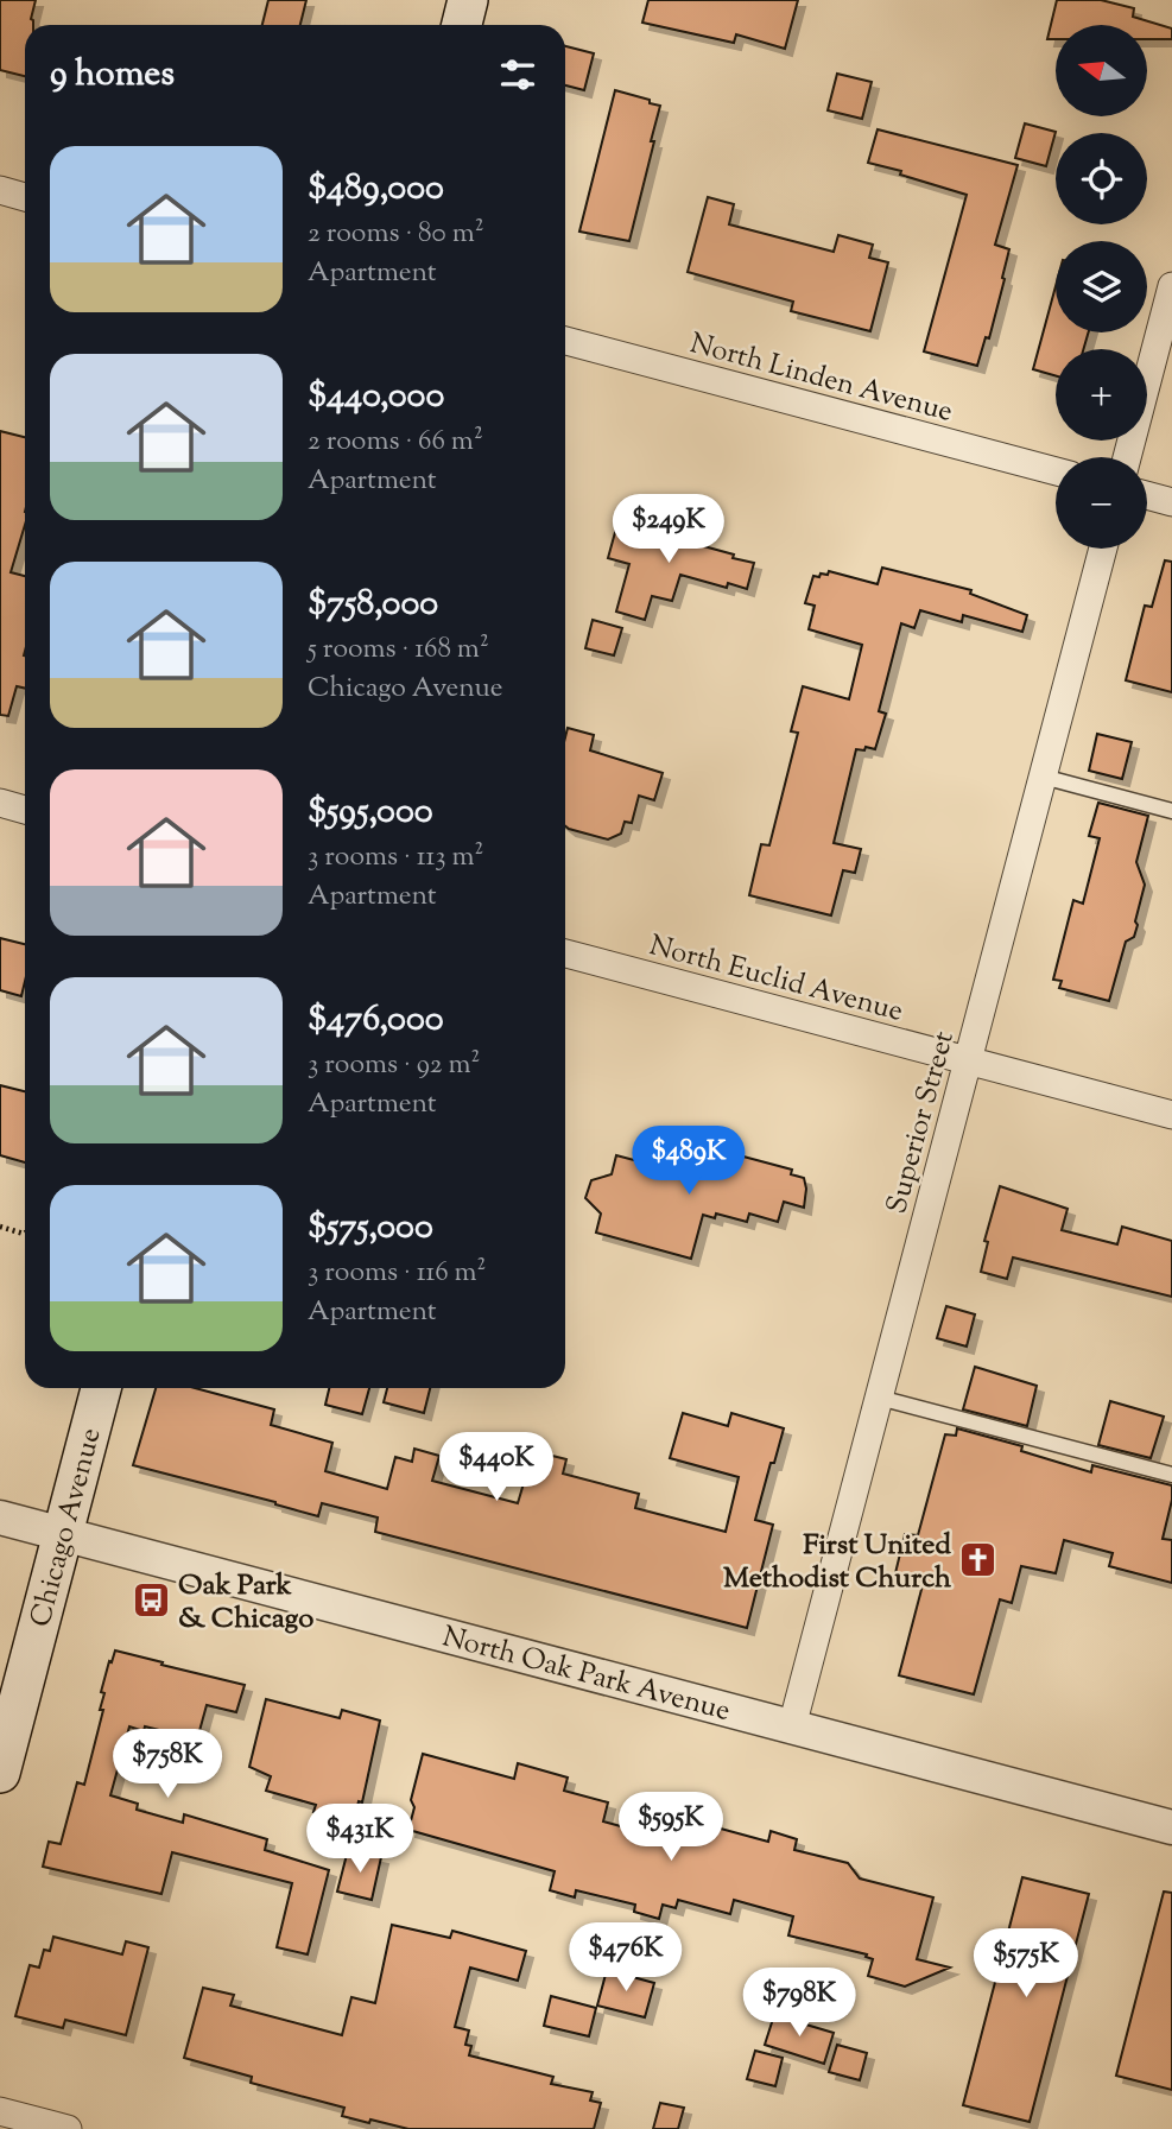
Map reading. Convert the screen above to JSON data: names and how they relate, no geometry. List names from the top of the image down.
{
  "streets": {
    "main road": ["Chicago Avenue"],
    "street": [
      "North Linden Avenue",
      "North Euclid Avenue",
      "Superior Street",
      "North Oak Park Avenue"
    ]
  },
  "crossings": [
    ["North Euclid Avenue", "Superior Street"],
    ["Superior Street", "North Oak Park Avenue"],
    ["Chicago Avenue", "North Oak Park Avenue"]
  ],
  "places": {
    "church": ["First United Methodist Church"],
    "bus stop": ["Oak Park & Chicago"]
  },
  "north": "left",
  "page": {
    "map_buttons": ["+", "−"],
    "heading": "9 homes",
    "list": [
      {
        "name": "$489,000",
        "note": "2 rooms · 80 m² · Apartment"
      },
      {
        "name": "$440,000",
        "note": "2 rooms · 66 m² · Apartment"
      },
      {
        "name": "$758,000",
        "note": "5 rooms · 168 m² · Chicago Avenue"
      },
      {
        "name": "$595,000",
        "note": "3 rooms · 113 m² · Apartment"
      },
      {
        "name": "$476,000",
        "note": "3 rooms · 92 m² · Apartment"
      },
      {
        "name": "$575,000",
        "note": "3 rooms · 116 m² · Apartment"
      }
    ],
    "price": [
      "$249K",
      "$489K",
      "$440K",
      "$758K",
      "$595K",
      "$431K",
      "$476K",
      "$575K",
      "$798K"
    ]
  }
}
